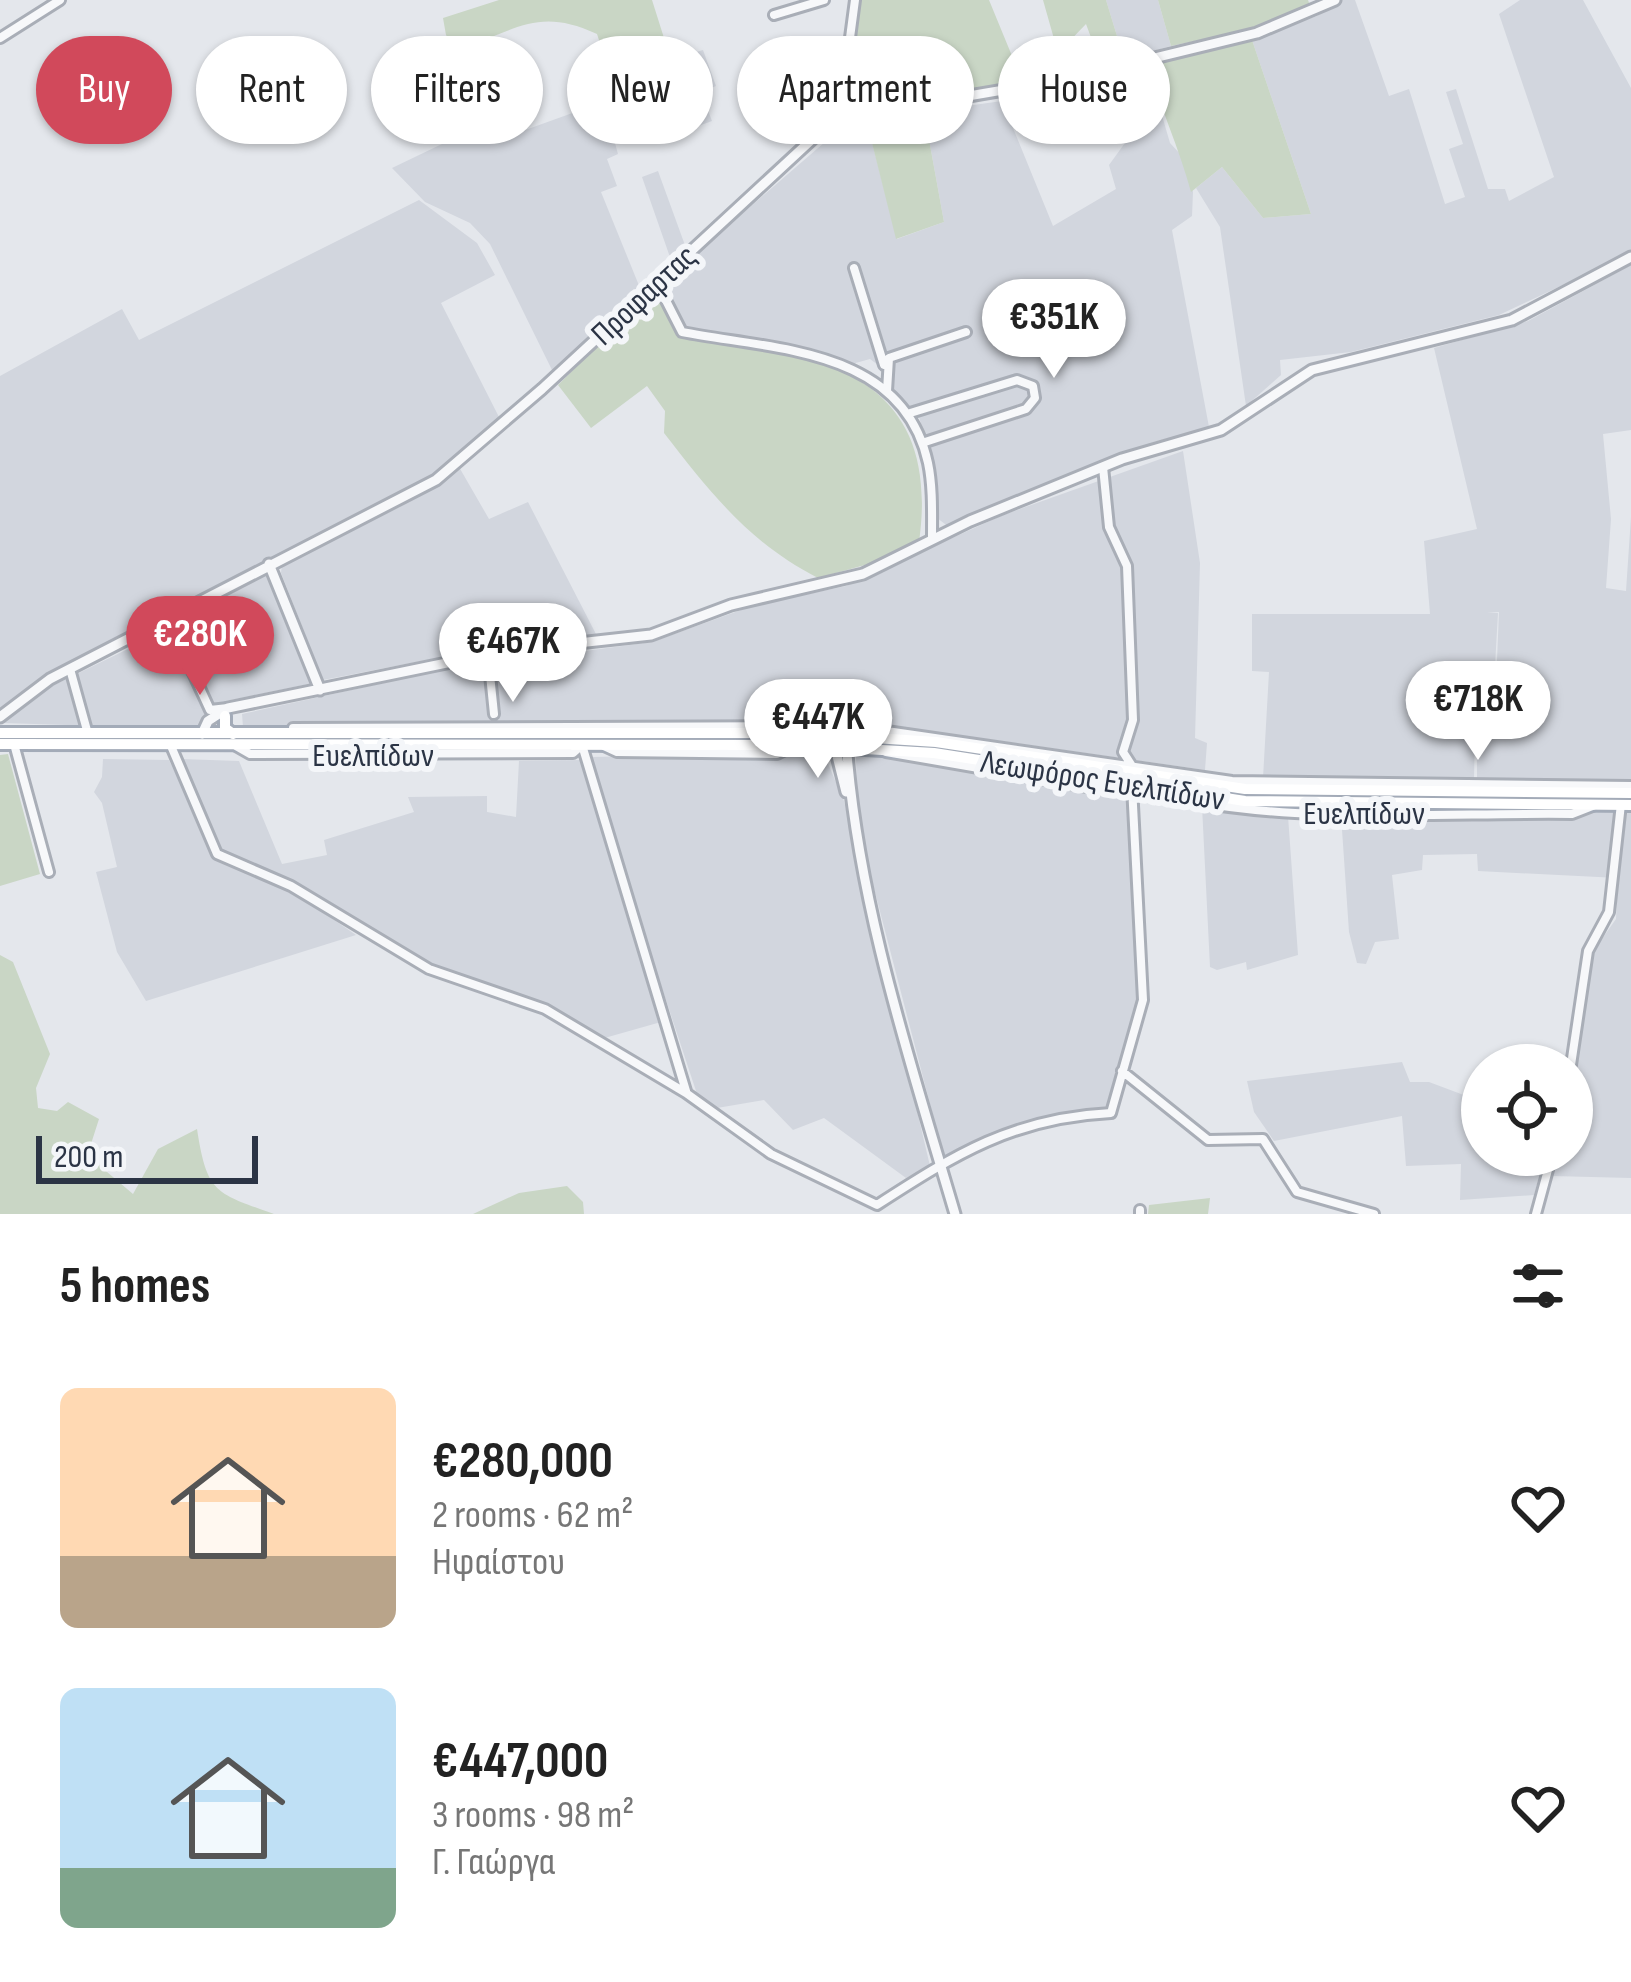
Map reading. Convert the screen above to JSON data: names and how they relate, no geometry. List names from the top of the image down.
{
  "streets": {
    "main road": ["Λεωφόρος Ευελπίδων"],
    "street": ["Προφαρτας", "Ευελπίδων"]
  },
  "crossings": [
    ["Ευελπίδων", "Λεωφόρος Ευελπίδων"]
  ],
  "scale_bar": "200 m",
  "page": {
    "chip": [
      "Buy",
      "Rent",
      "Filters",
      "New",
      "Apartment",
      "House"
    ],
    "price": [
      "€351K",
      "€280K",
      "€467K",
      "€718K",
      "€447K"
    ],
    "scale": "200 m",
    "heading": "5 homes",
    "list": [
      {
        "name": "€280,000",
        "note": "2 rooms · 62 m² · Ηφαίστου"
      },
      {
        "name": "€447,000",
        "note": "3 rooms · 98 m² · Γ. Γαώργα"
      }
    ]
  }
}
